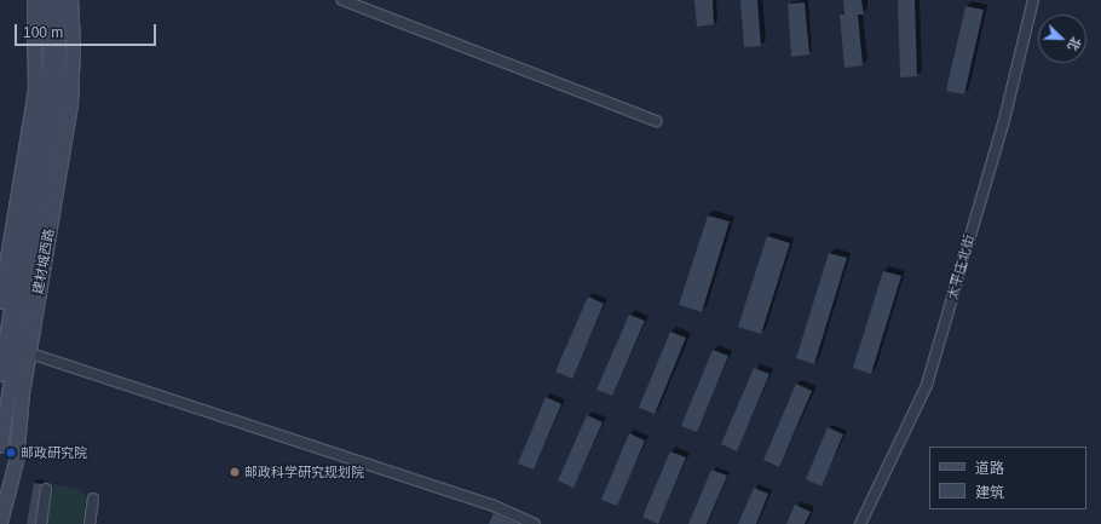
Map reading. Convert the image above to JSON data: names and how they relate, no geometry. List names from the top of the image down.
{
  "streets": {
    "street": ["建材城西路", "太平庄北街"]
  },
  "places": ["邮政研究院", "邮政科学研究规划院"],
  "legend": ["道路", "建筑"],
  "scale_bar": "100 m",
  "north": "bottom right"
}
